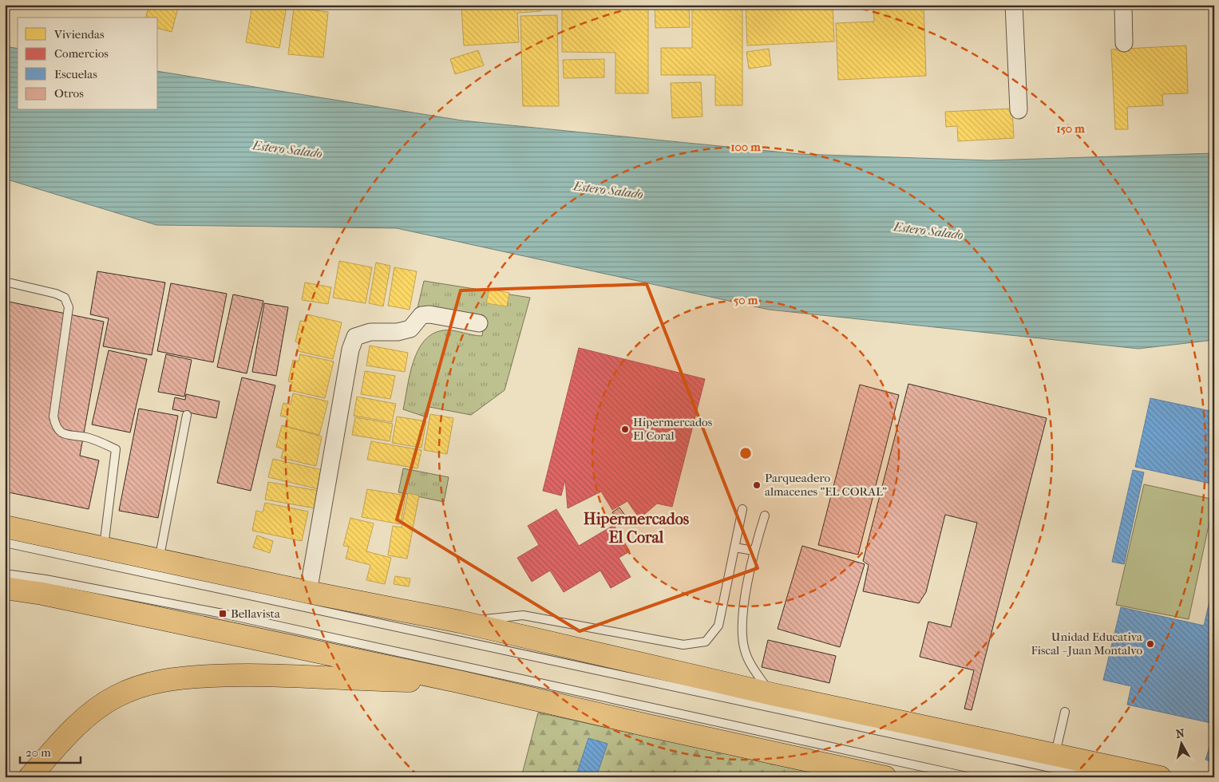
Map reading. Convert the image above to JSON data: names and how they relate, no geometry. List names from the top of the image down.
{
  "districts": ["Hipermercados El Coral"],
  "water": ["Estero Salado"],
  "places": {
    "other": ["Hipermercados El Coral", "Parqueadero almacenes \"EL CORAL\"", "Unidad Educativa Fiscal - Juan Montalvo"],
    "transit": ["Bellavista"]
  },
  "legend": [
    "Viviendas",
    "Comercios",
    "Escuelas",
    "Otros"
  ],
  "scale_bar": "20 m",
  "north": "top",
  "rings": ["150 m", "100 m", "50 m"]
}
